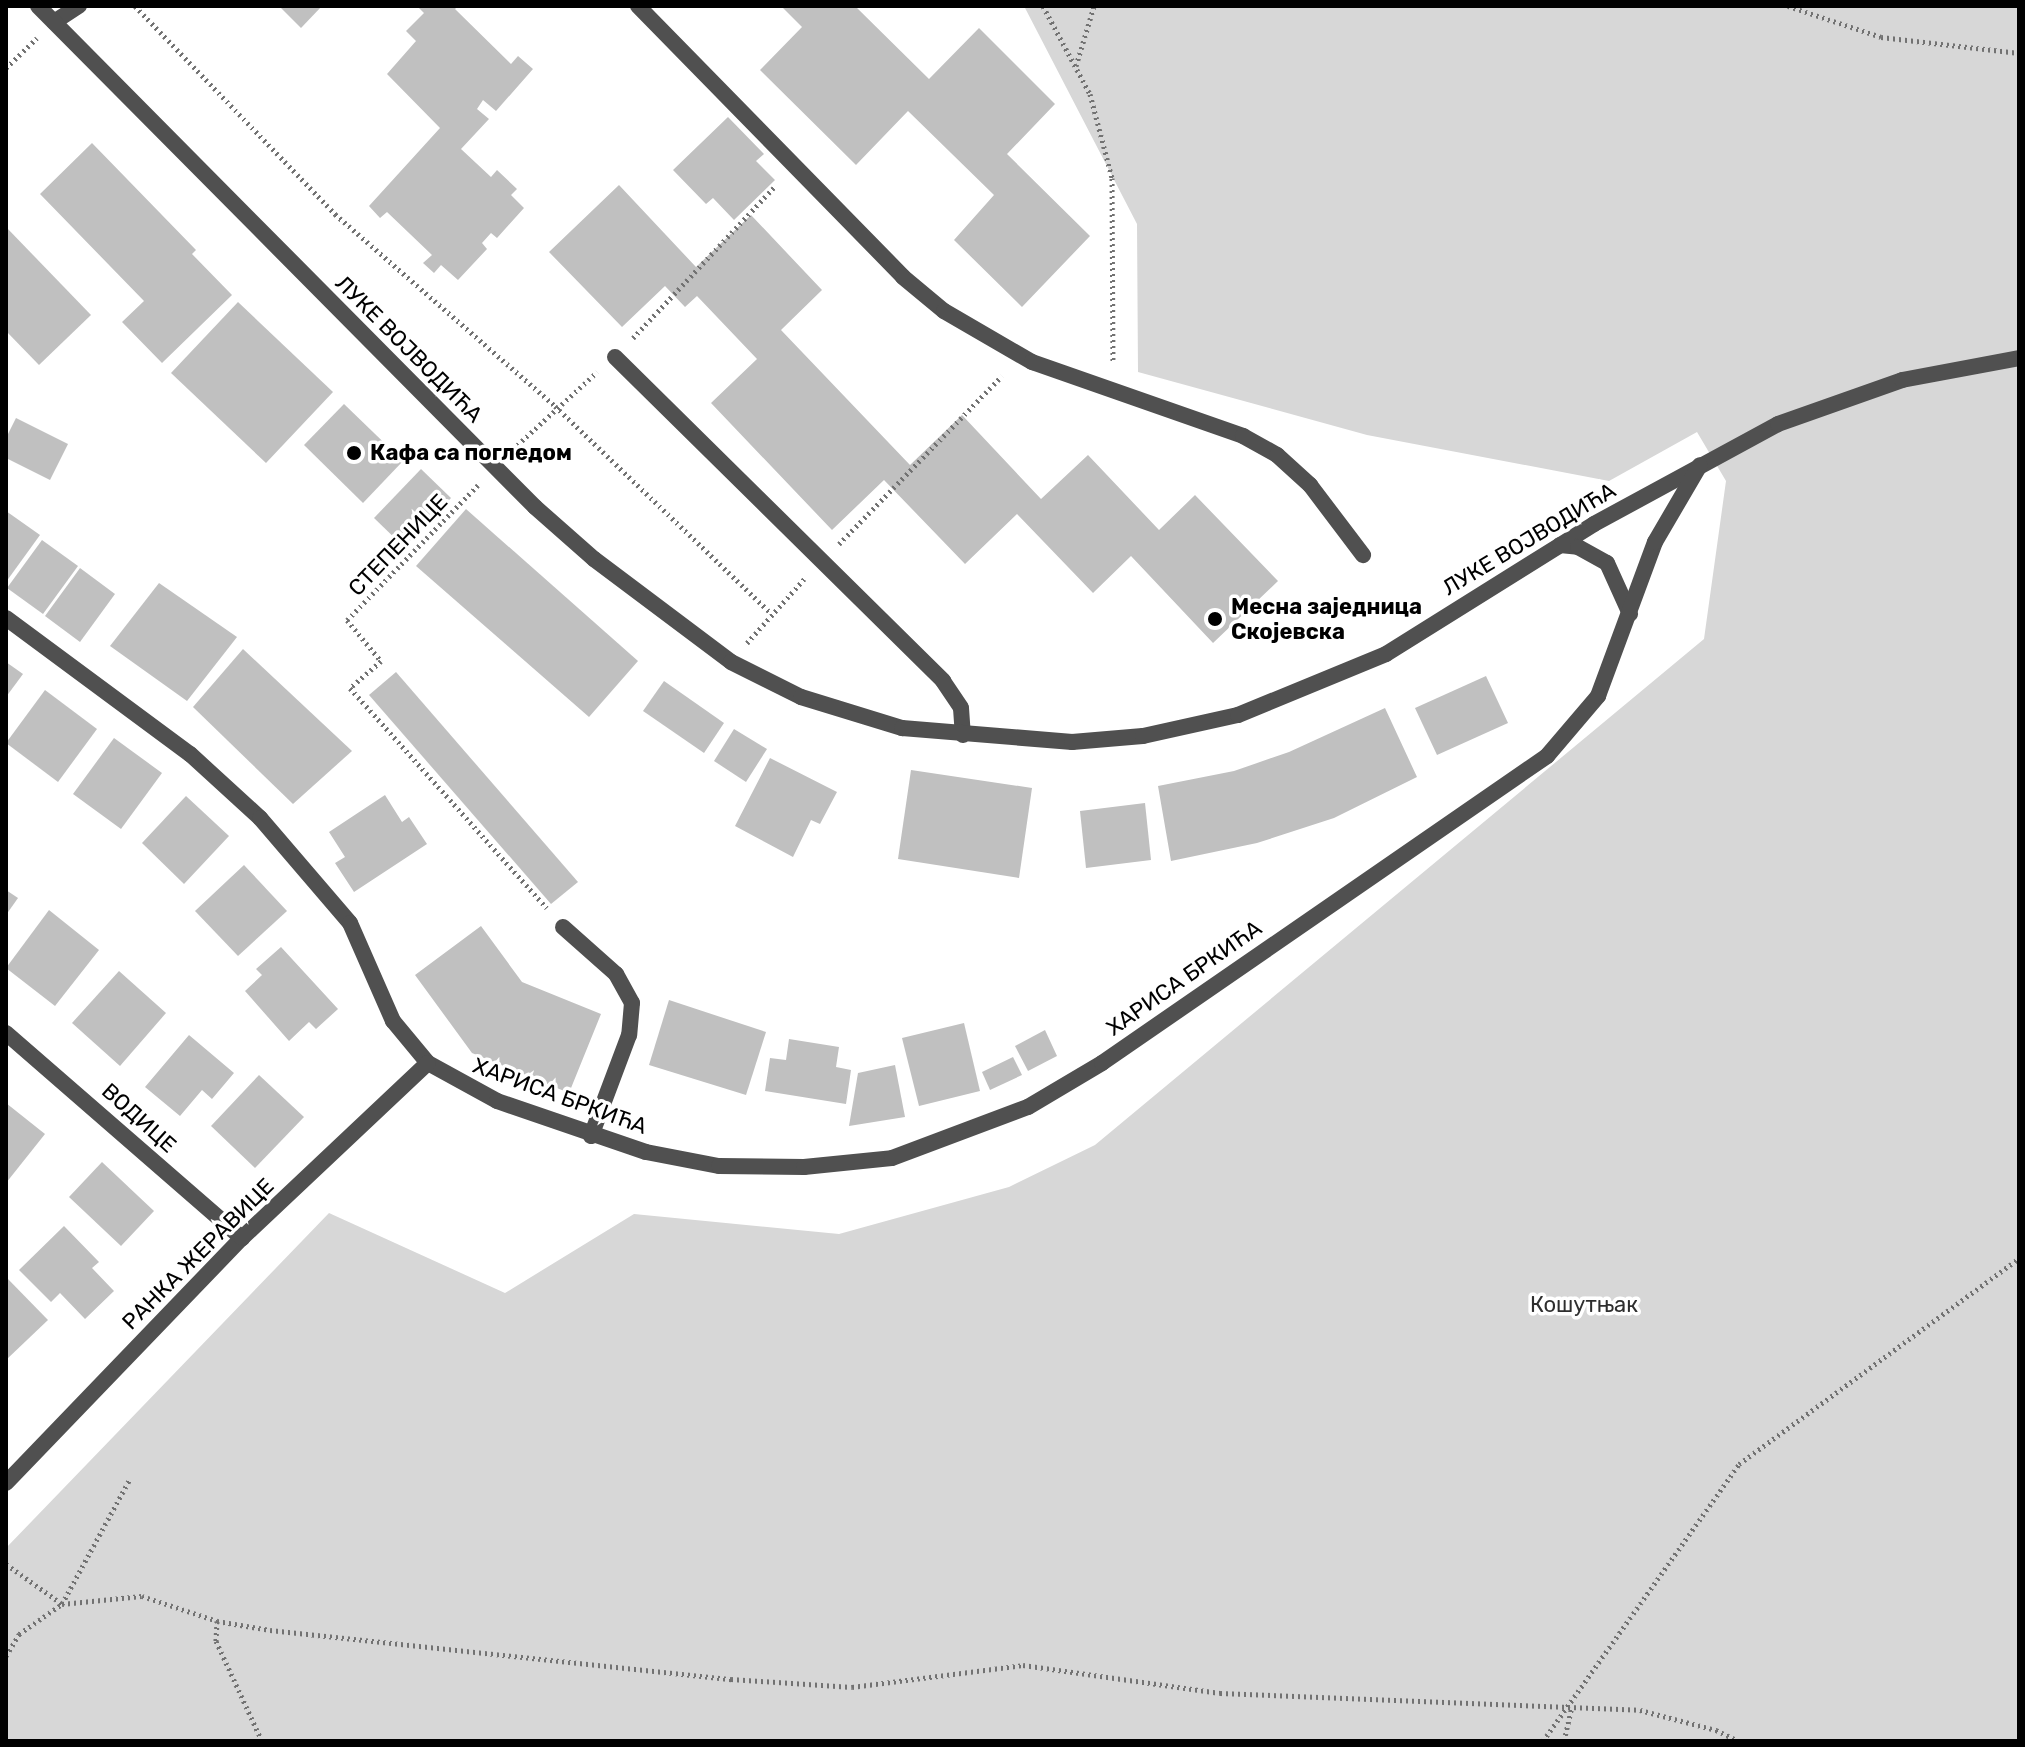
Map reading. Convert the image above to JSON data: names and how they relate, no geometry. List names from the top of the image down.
{
  "streets": {
    "street": [
      "ЛУКЕ ВОЈВОДИЋА",
      "ХАРИСА БРКИЋА",
      "ВОДИЦЕ",
      "РАНКА ЖЕРАВИЦЕ"
    ],
    "path": ["СТЕПЕНИЦЕ"]
  },
  "crossings": [
    ["ЛУКЕ ВОЈВОДИЋА", "СТЕПЕНИЦЕ"],
    ["ЛУКЕ ВОЈВОДИЋА", "ХАРИСА БРКИЋА"],
    ["ХАРИСА БРКИЋА", "РАНКА ЖЕРАВИЦЕ"],
    ["ВОДИЦЕ", "РАНКА ЖЕРАВИЦЕ"]
  ],
  "parks": ["Кошутњак"],
  "places": ["Кафа са погледом", "Месна заједница Скојевска"]
}
